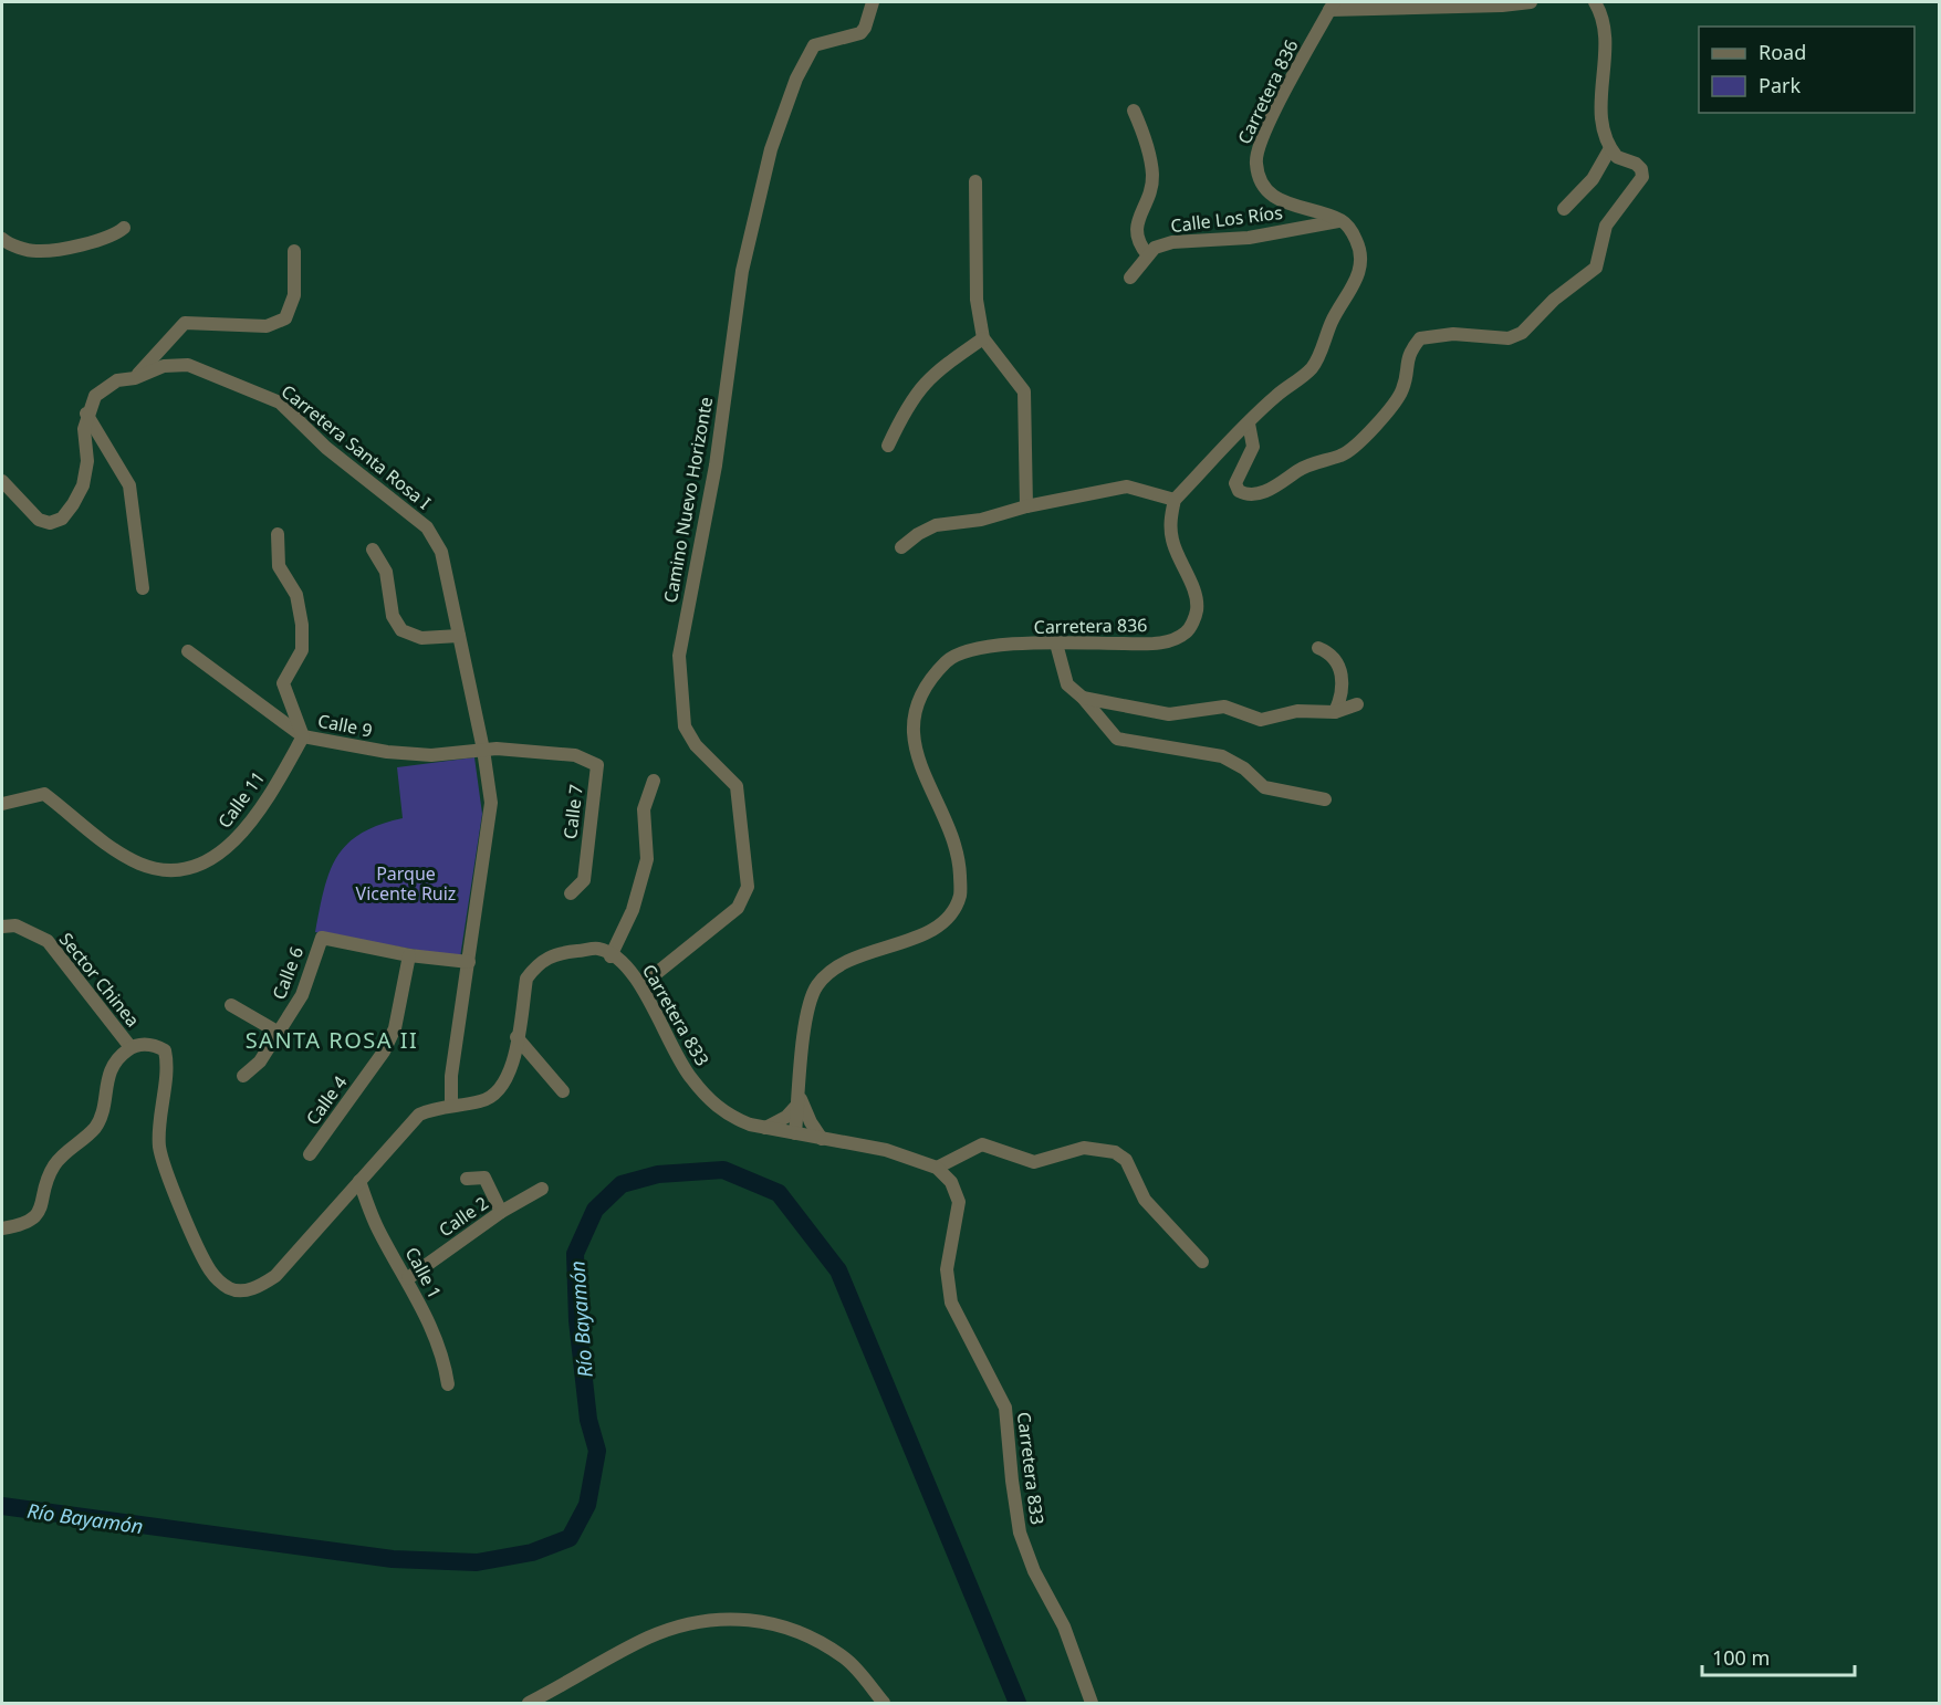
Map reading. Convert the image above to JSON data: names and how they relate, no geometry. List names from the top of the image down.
{
  "streets": {
    "street": [
      "Carretera 836",
      "Calle Los Ríos",
      "Carretera Santa Rosa I",
      "Camino Nuevo Horizonte",
      "Calle 9",
      "Calle 11",
      "Calle 7",
      "Calle 6",
      "Sector Chinea",
      "Carretera 833",
      "Calle 4",
      "Calle 2",
      "Calle 1"
    ]
  },
  "crossings": [
    ["Carretera 836", "Calle Los Ríos"],
    ["Carretera 836", "Carretera 833"],
    ["Carretera Santa Rosa I", "Calle 9"],
    ["Carretera Santa Rosa I", "Calle 7"],
    ["Carretera Santa Rosa I", "Calle 6"],
    ["Camino Nuevo Horizonte", "Carretera 833"],
    ["Calle 9", "Calle 11"],
    ["Calle 9", "Calle 7"],
    ["Calle 6", "Calle 4"],
    ["Calle 2", "Calle 1"]
  ],
  "districts": ["SANTA ROSA II"],
  "water": ["Río Bayamón"],
  "parks": ["Parque Vicente Ruiz"],
  "legend": ["Road", "Park"],
  "scale_bar": "100 m"
}
